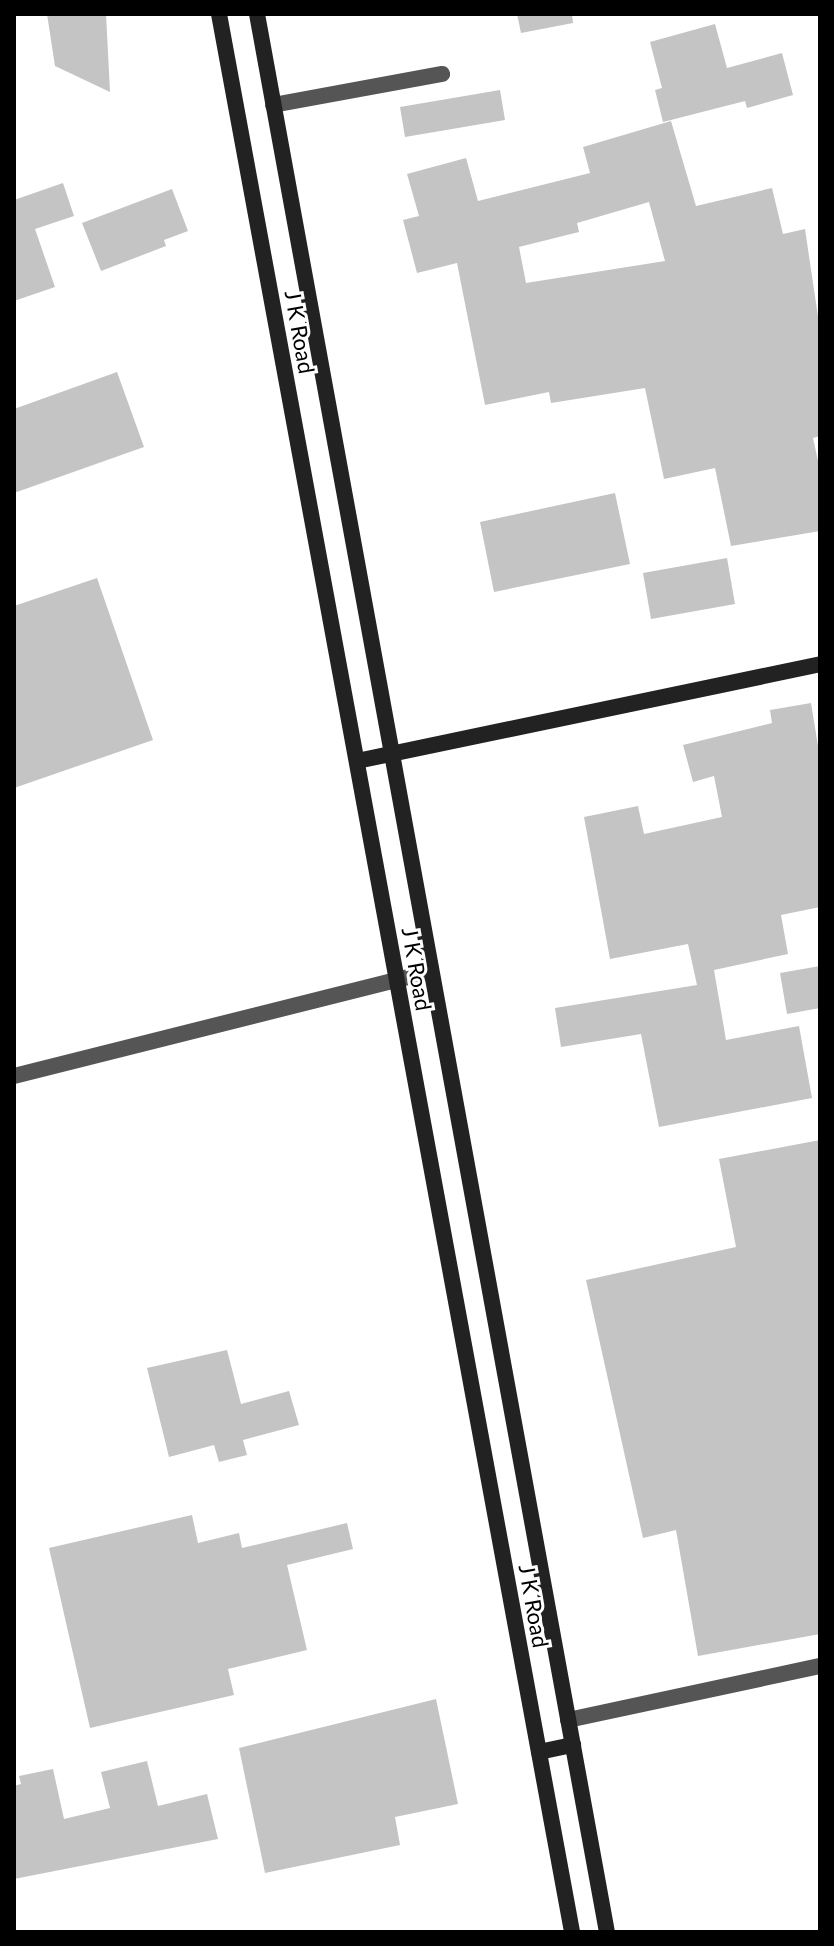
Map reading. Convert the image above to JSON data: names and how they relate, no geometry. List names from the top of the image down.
{
  "streets": {
    "main road": ["J K Road"]
  }
}
